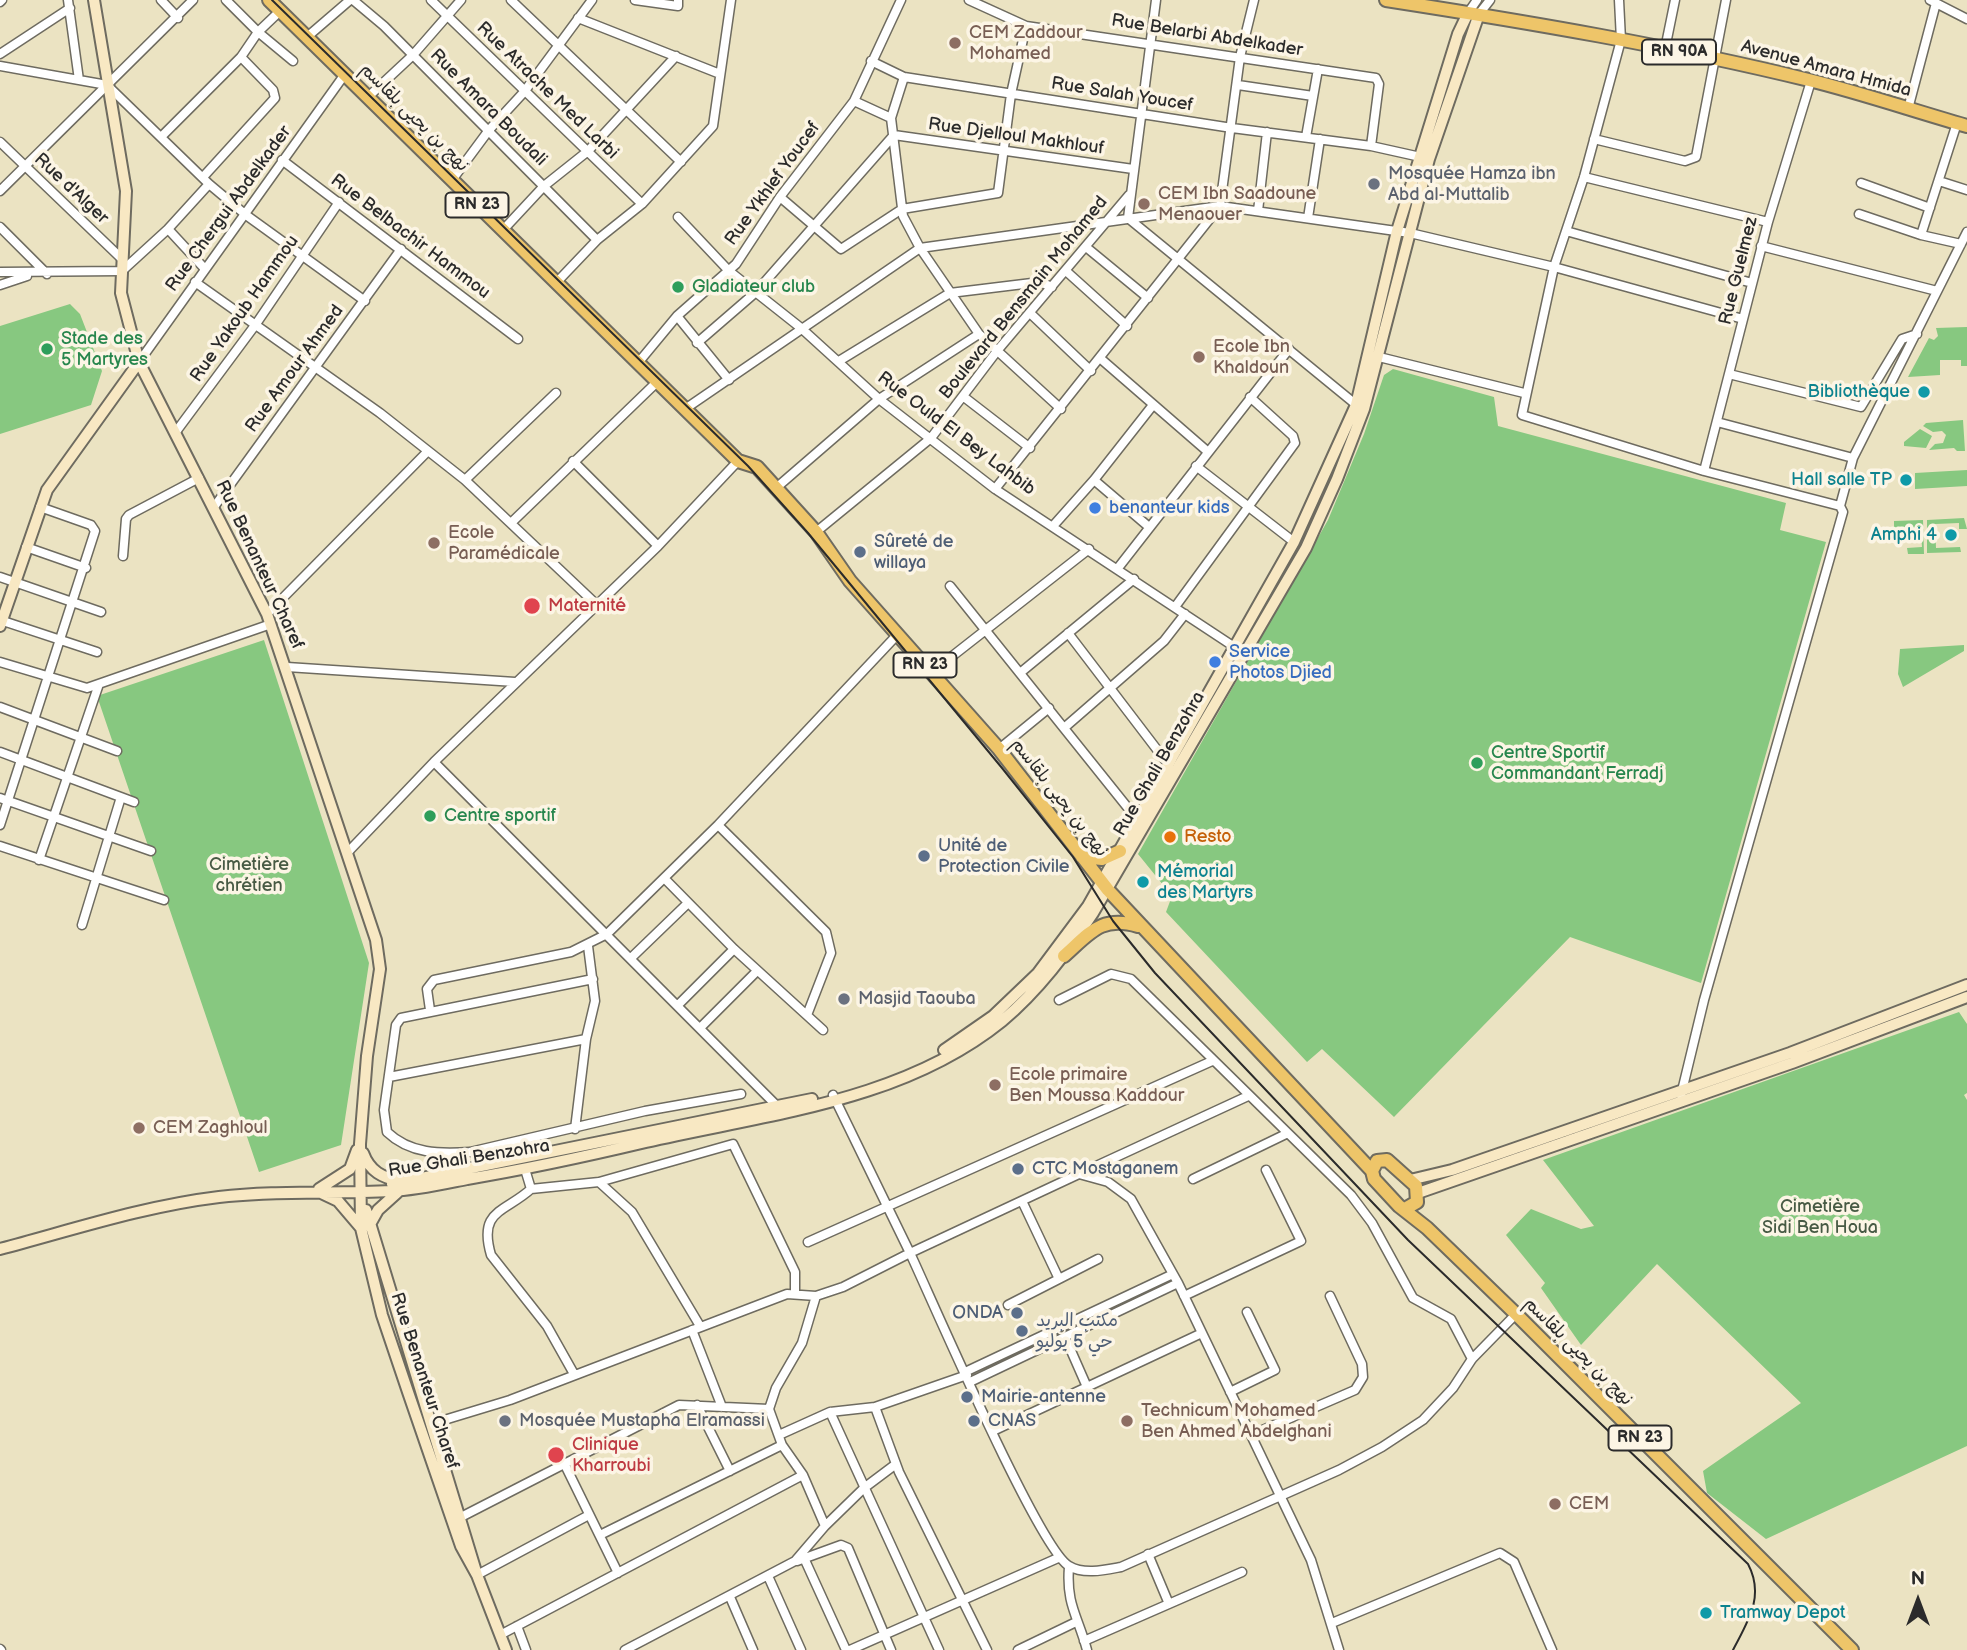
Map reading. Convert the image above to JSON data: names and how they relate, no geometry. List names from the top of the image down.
{
  "streets": {
    "main road": [
      "RN 90A",
      "Avenue Amara Hmida",
      "نهج بن يحيى بلقاسم",
      "RN 23",
      "Rue Benanteur Charef",
      "Rue Ghali Benzohra"
    ],
    "street": [
      "Rue Belarbi Abdelkader",
      "Rue Atrache Med Larbi",
      "Rue Salah Youcef",
      "Rue Amara Boudali",
      "Rue Djelloul Makhlouf",
      "Rue Ykhlef Youcef",
      "Rue d'Alger",
      "Rue Chergui Abdelkader",
      "Rue Belbachir Hammou",
      "Rue Guelmez",
      "Boulevard Bensmain Mohamed",
      "Rue Yakoub Hammou",
      "Rue Amour Ahmed",
      "Rue Ould El Bey Lahbib"
    ]
  },
  "crossings": [
    ["Rue Belarbi Abdelkader", "Rue Salah Youcef"],
    ["Rue Belarbi Abdelkader", "Boulevard Bensmain Mohamed"],
    ["Avenue Amara Hmida", "Rue Guelmez"],
    ["Avenue Amara Hmida", "Rue Ghali Benzohra"],
    ["Rue Salah Youcef", "Rue Ykhlef Youcef"],
    ["Rue Salah Youcef", "Boulevard Bensmain Mohamed"],
    ["Rue Salah Youcef", "Rue Ghali Benzohra"],
    ["نهج بن يحيى بلقاسم", "Rue Ykhlef Youcef"],
    ["نهج بن يحيى بلقاسم", "Rue Chergui Abdelkader"],
    ["نهج بن يحيى بلقاسم", "Boulevard Bensmain Mohamed"],
    ["نهج بن يحيى بلقاسم", "Rue Ghali Benzohra"],
    ["Rue Djelloul Makhlouf", "Boulevard Bensmain Mohamed"],
    ["Rue Ykhlef Youcef", "Rue Ould El Bey Lahbib"],
    ["Rue d'Alger", "Rue Benanteur Charef"],
    ["Rue Chergui Abdelkader", "Rue Belbachir Hammou"],
    ["Rue Chergui Abdelkader", "Rue Benanteur Charef"],
    ["Rue Belbachir Hammou", "Rue Yakoub Hammou"],
    ["Rue Belbachir Hammou", "Rue Amour Ahmed"],
    ["Boulevard Bensmain Mohamed", "Rue Ould El Bey Lahbib"],
    ["Boulevard Bensmain Mohamed", "Rue Ghali Benzohra"],
    ["Rue Yakoub Hammou", "Rue Benanteur Charef"],
    ["Rue Amour Ahmed", "Rue Benanteur Charef"],
    ["Rue Ould El Bey Lahbib", "Rue Ghali Benzohra"],
    ["Rue Benanteur Charef", "Rue Ghali Benzohra"]
  ],
  "parks": ["Cimetière chrétien", "Cimetière Sidi Ben Houa"],
  "places": [
    "CEM Zaddour Mohamed",
    "Mosquée Hamza ibn Abd al-Muttalib",
    "CEM Ibn Saadoune Menaouer",
    "Gladiateur club",
    "Stade des 5 Martyres",
    "Ecole Ibn Khaldoun",
    "Bibliothèque",
    "Hall salle TP",
    "benanteur kids",
    "Amphi 4",
    "Ecole Paramédicale",
    "Sûreté de willaya",
    "Maternité",
    "Service Photos Djied",
    "Centre Sportif Commandant Ferradj",
    "Centre sportif",
    "Resto",
    "Unité de Protection Civile",
    "Mémorial des Martyrs",
    "Masjid Taouba",
    "Ecole primaire Ben Moussa Kaddour",
    "CEM Zaghloul",
    "CTC Mostaganem",
    "ONDA",
    "مكتب البريد حي 5 يوليو",
    "Mairie-antenne",
    "Mosquée Mustapha Elramassi",
    "CNAS",
    "Technicum Mohamed Ben Ahmed Abdelghani",
    "Clinique Kharroubi",
    "CEM",
    "Tramway Depot"
  ],
  "north": "top"
}
